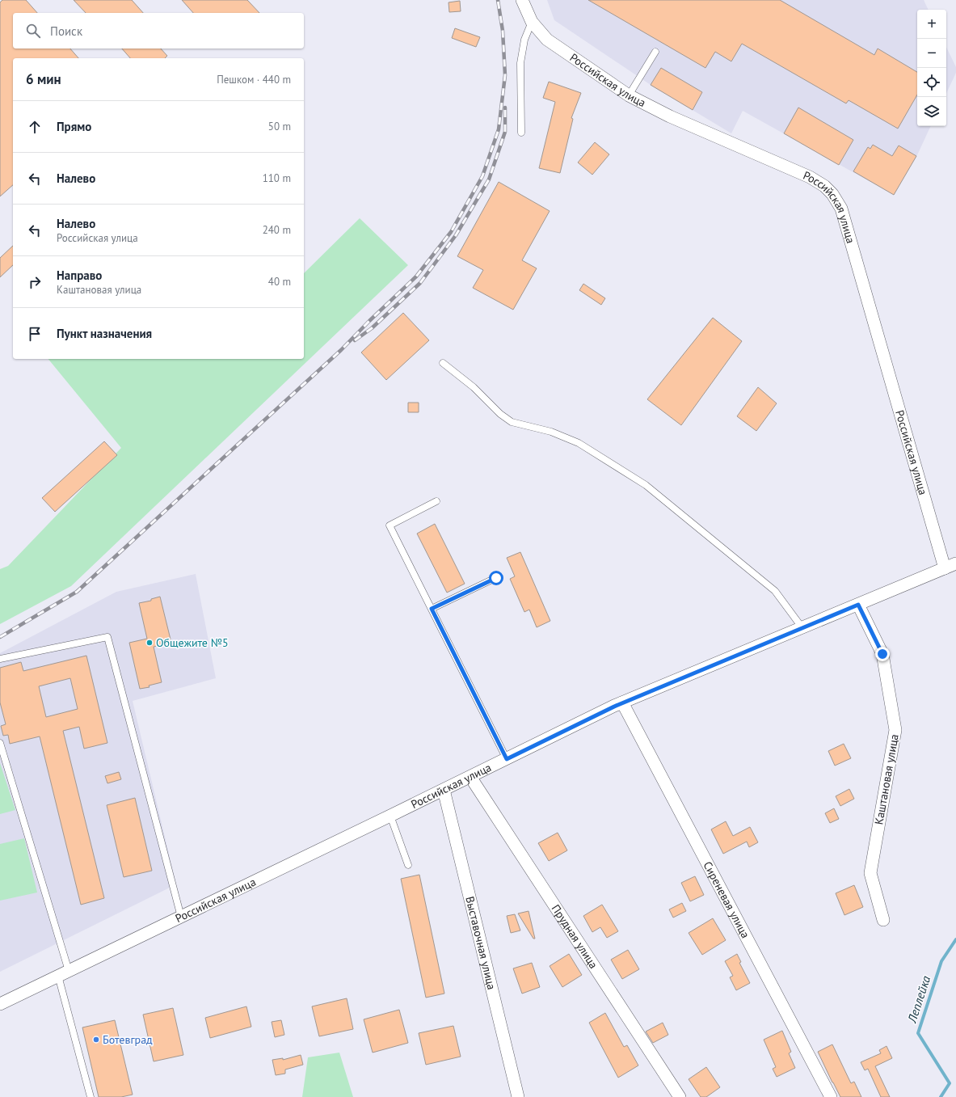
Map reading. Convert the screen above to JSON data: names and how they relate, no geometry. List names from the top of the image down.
{
  "streets": {
    "street": [
      "Российская улица",
      "Каштановая улица",
      "Сиреневая улица",
      "Прудная улица",
      "Выставочная улица"
    ]
  },
  "crossings": [
    ["Российская улица", "Каштановая улица"],
    ["Российская улица", "Сиреневая улица"],
    ["Российская улица", "Прудная улица"],
    ["Российская улица", "Выставочная улица"]
  ],
  "water": ["Леплейка"],
  "places": ["Общежите №5", "Ботевград"],
  "page": {
    "map_buttons": ["+", "−"],
    "search": "Поиск",
    "heading": ["6 мин", "Пешком · 440 m"],
    "list": [
      ["Прямо", "50 m"],
      ["Налево", "110 m"],
      ["Налево", "Российская улица", "240 m"],
      ["Направо", "Каштановая улица", "40 m"],
      "Пункт назначения"
    ]
  }
}
